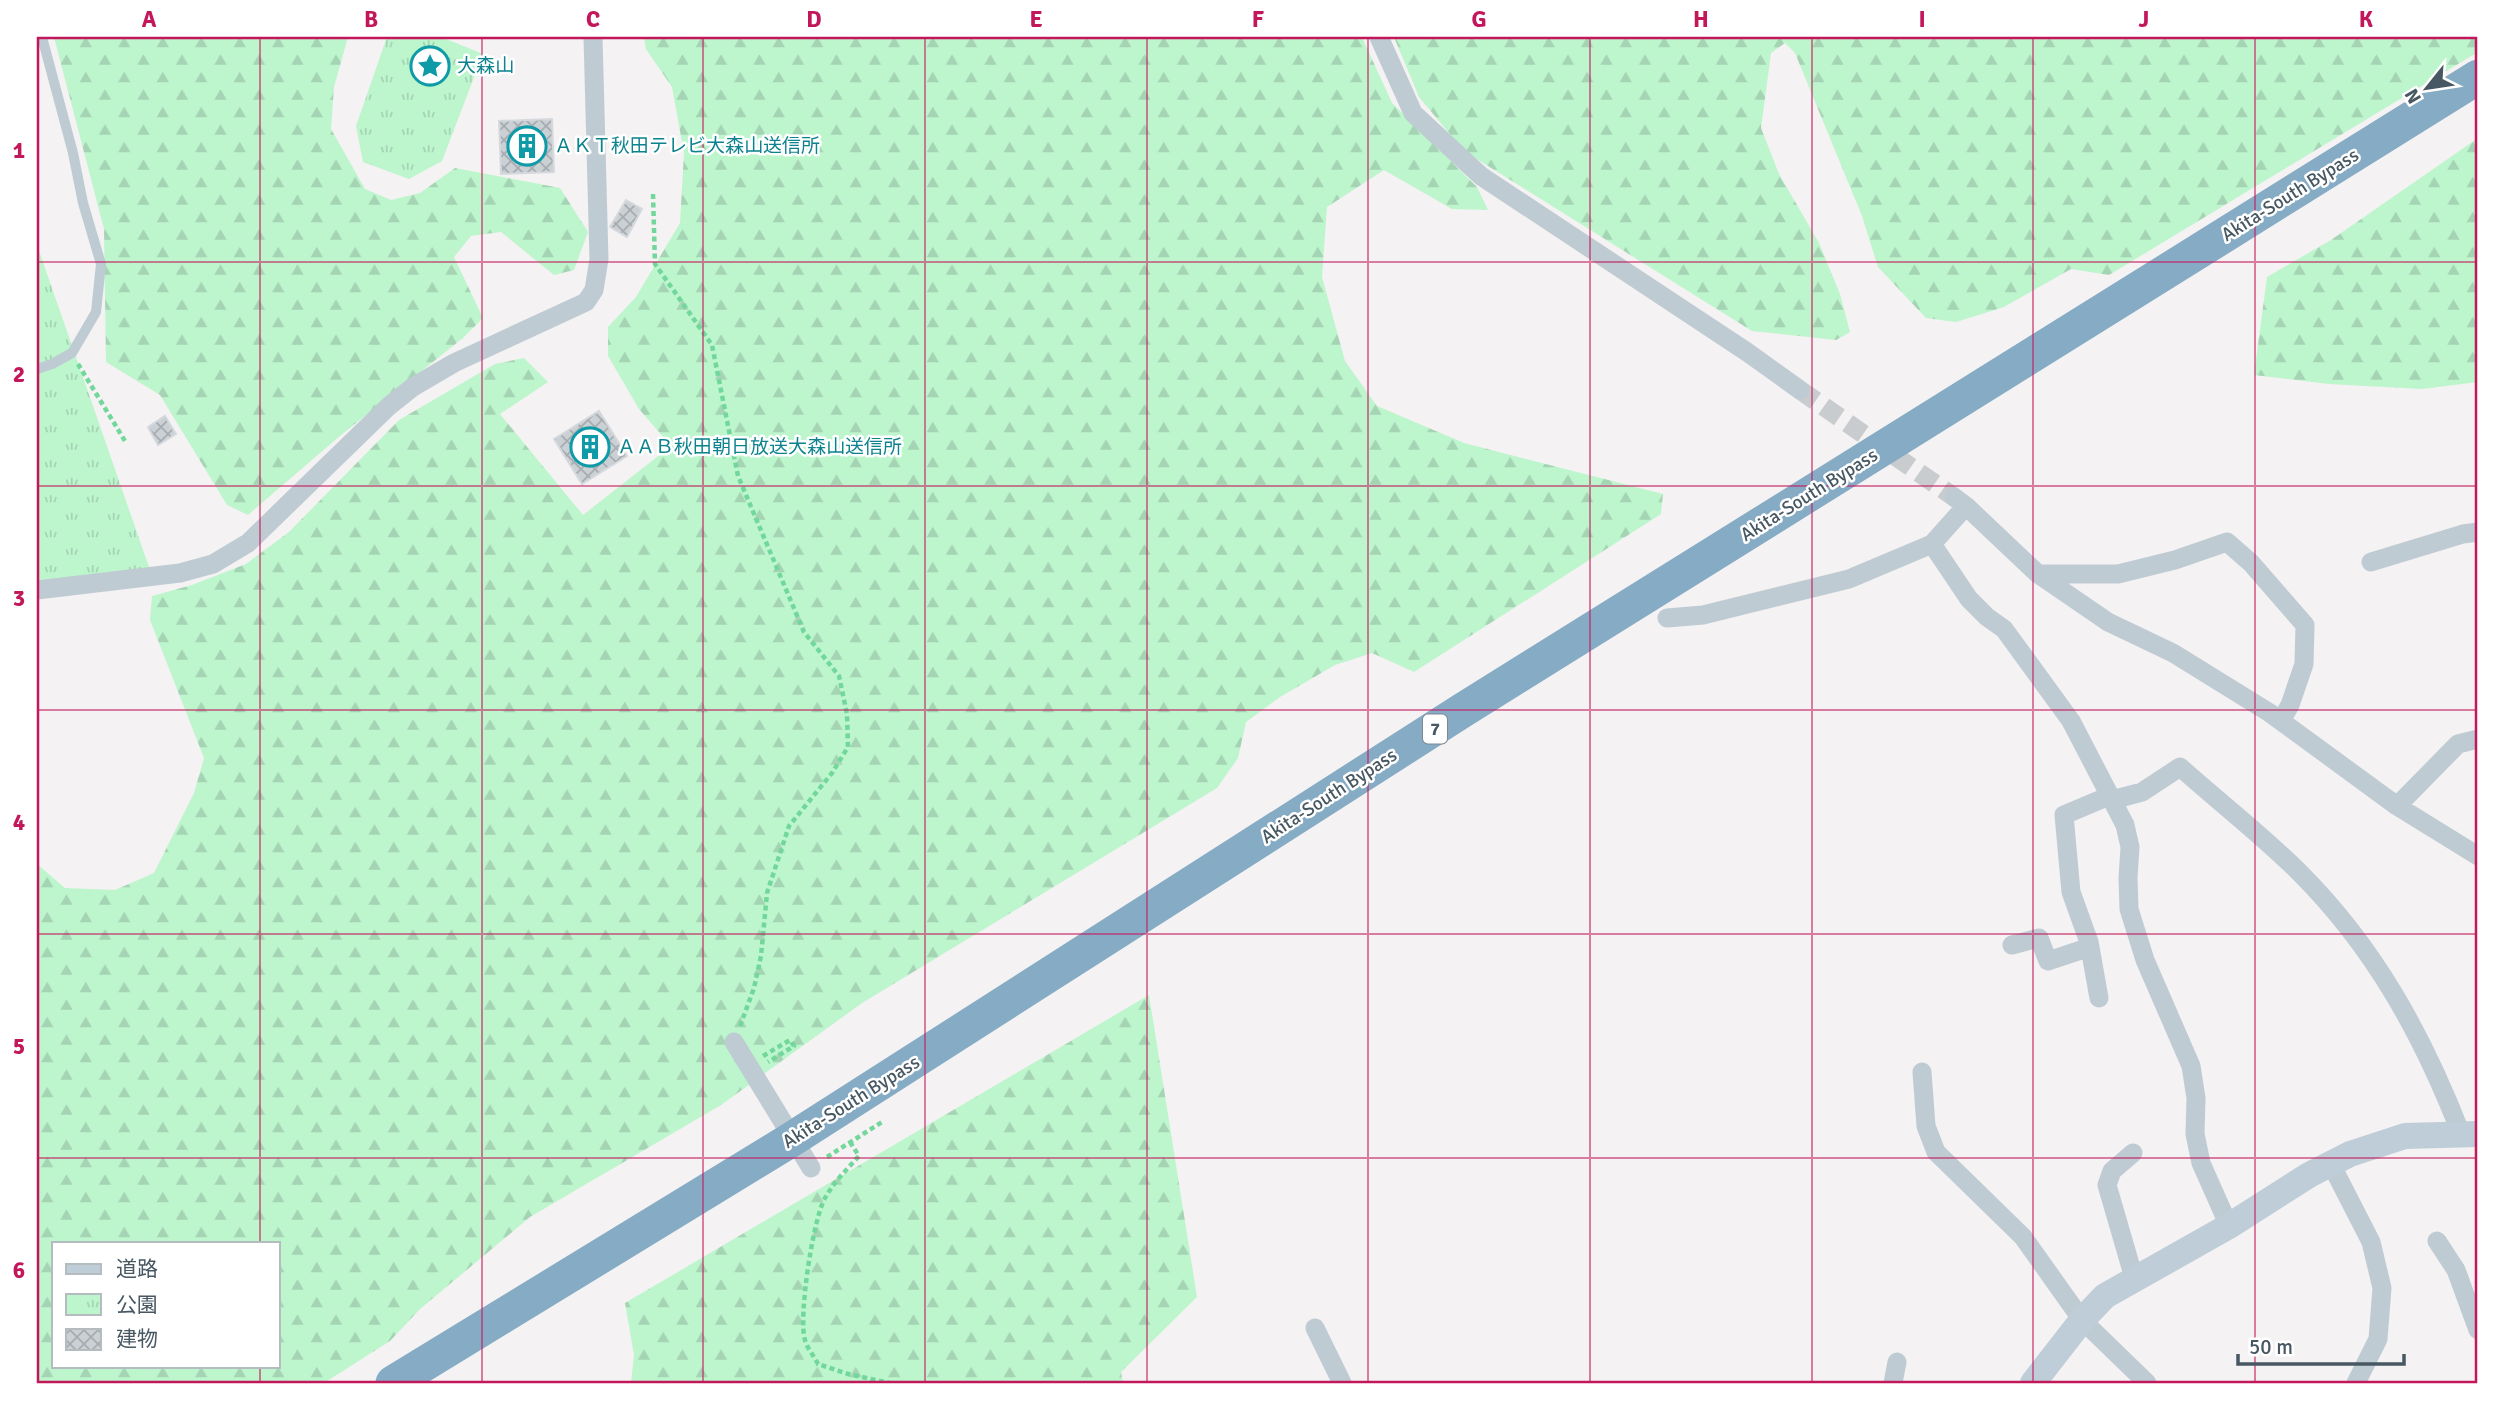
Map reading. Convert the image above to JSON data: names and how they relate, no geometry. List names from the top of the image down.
{
  "streets": {
    "highway": ["Akita-South Bypass", "7"]
  },
  "places": {
    "place": ["大森山"],
    "building": ["ＡＫＴ秋田テレビ大森山送信所", "ＡＡＢ秋田朝日放送大森山送信所"]
  },
  "legend": ["道路", "公園", "建物"],
  "scale_bar": "50 m",
  "north": "bottom left",
  "grid": {
    "columns": [
      "A",
      "B",
      "C",
      "D",
      "E",
      "F",
      "G",
      "H",
      "I",
      "J",
      "K"
    ],
    "rows": [
      "1",
      "2",
      "3",
      "4",
      "5",
      "6"
    ]
  }
}
